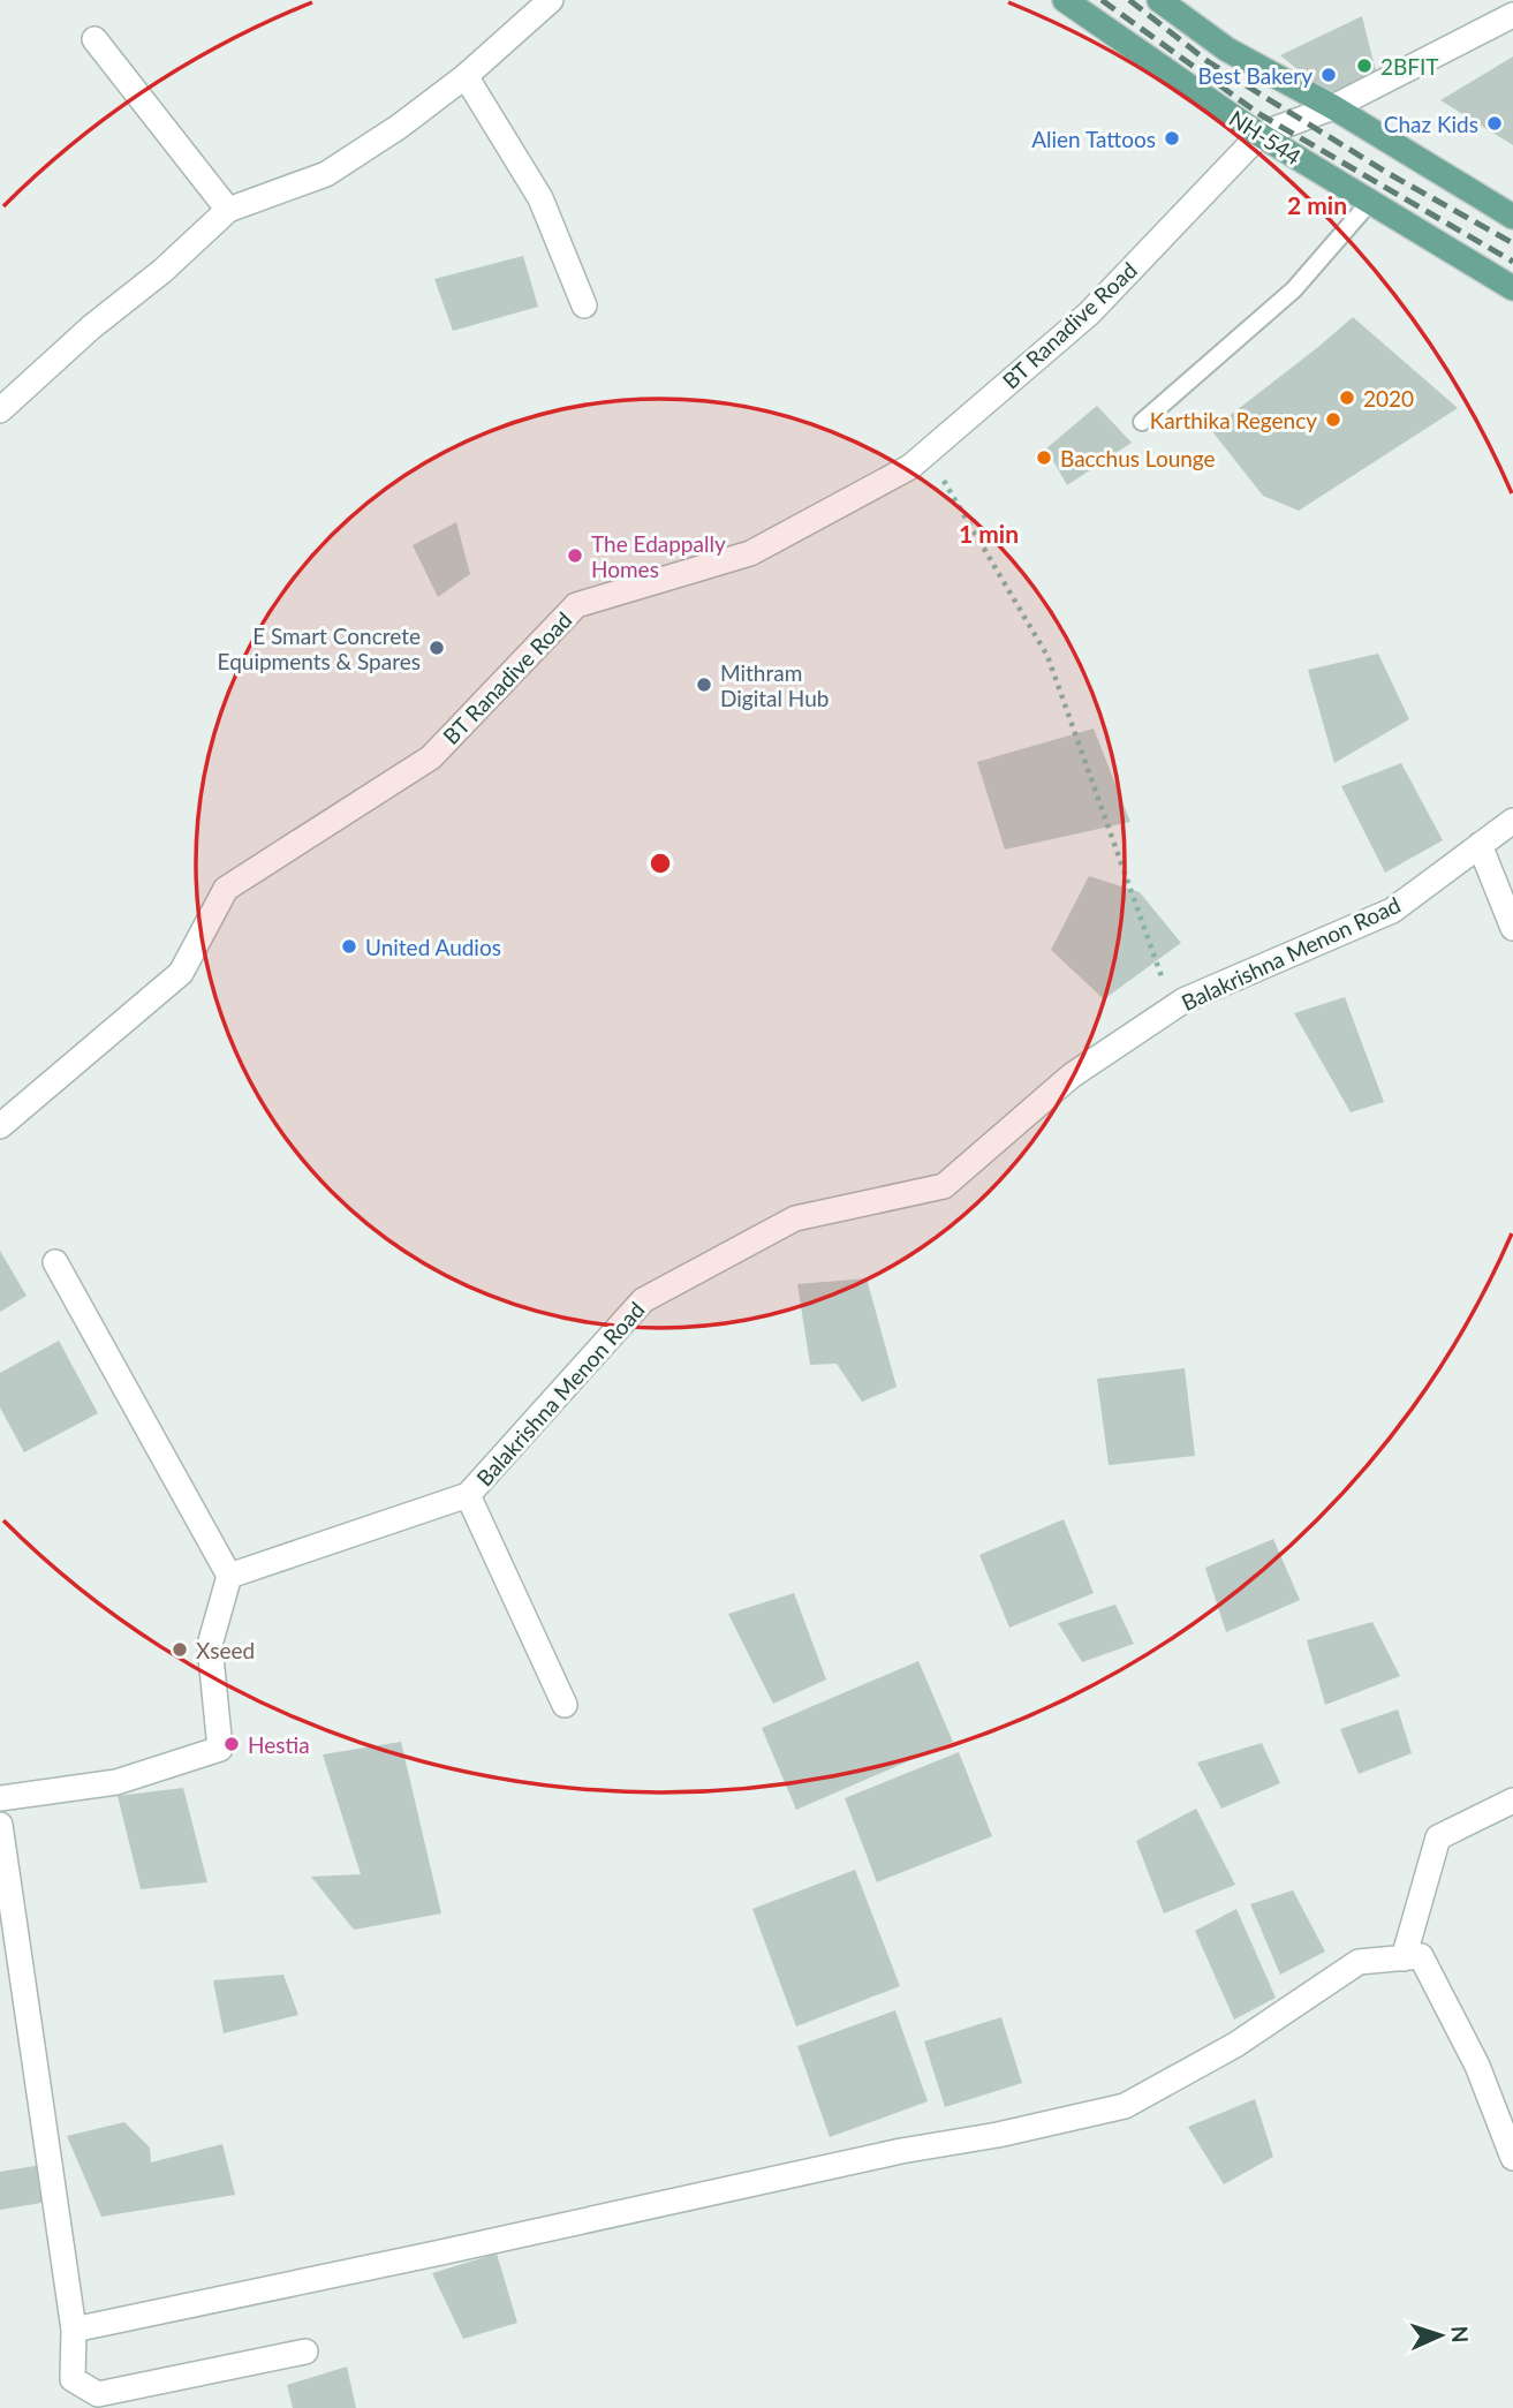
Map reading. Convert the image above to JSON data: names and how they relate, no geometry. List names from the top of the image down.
{
  "streets": {
    "main road": ["NH-544"],
    "street": ["BT Ranadive Road", "Balakrishna Menon Road"]
  },
  "crossings": [
    ["NH-544", "BT Ranadive Road"]
  ],
  "places": [
    "2BFIT",
    "Best Bakery",
    "Chaz Kids",
    "Alien Tattoos",
    "2020",
    "Karthika Regency",
    "Bacchus Lounge",
    "The Edappally Homes",
    "E Smart Concrete Equipments & Spares",
    "Mithram Digital Hub",
    "United Audios",
    "Xseed",
    "Hestia"
  ],
  "north": "right",
  "rings": ["2 min", "1 min"]
}
